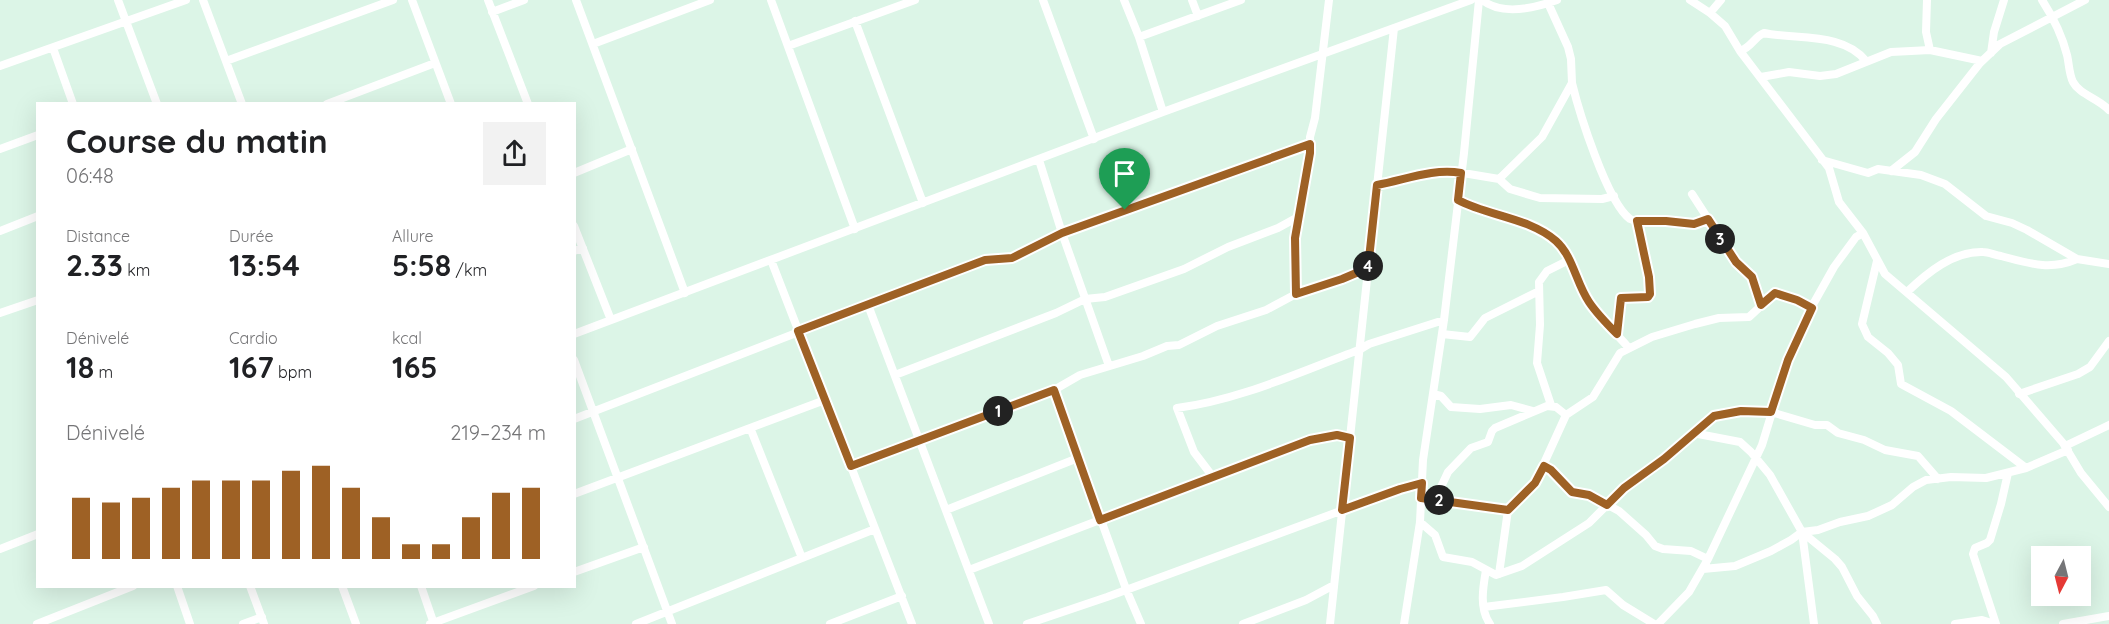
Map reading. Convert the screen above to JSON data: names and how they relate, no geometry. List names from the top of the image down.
{
  "north": "bottom",
  "page": {
    "heading": ["Course du matin", "06:48"],
    "stats": [
      ["Distance", "2.33 km"],
      ["Durée", "13:54"],
      ["Allure", "5:58 /km"],
      ["Dénivelé", "18 m"],
      ["Cardio", "167 bpm"],
      ["kcal", "165"]
    ],
    "pins": [
      "3",
      "4",
      "1",
      "2"
    ],
    "chart": ["Dénivelé", "219–234 m"]
  }
}
